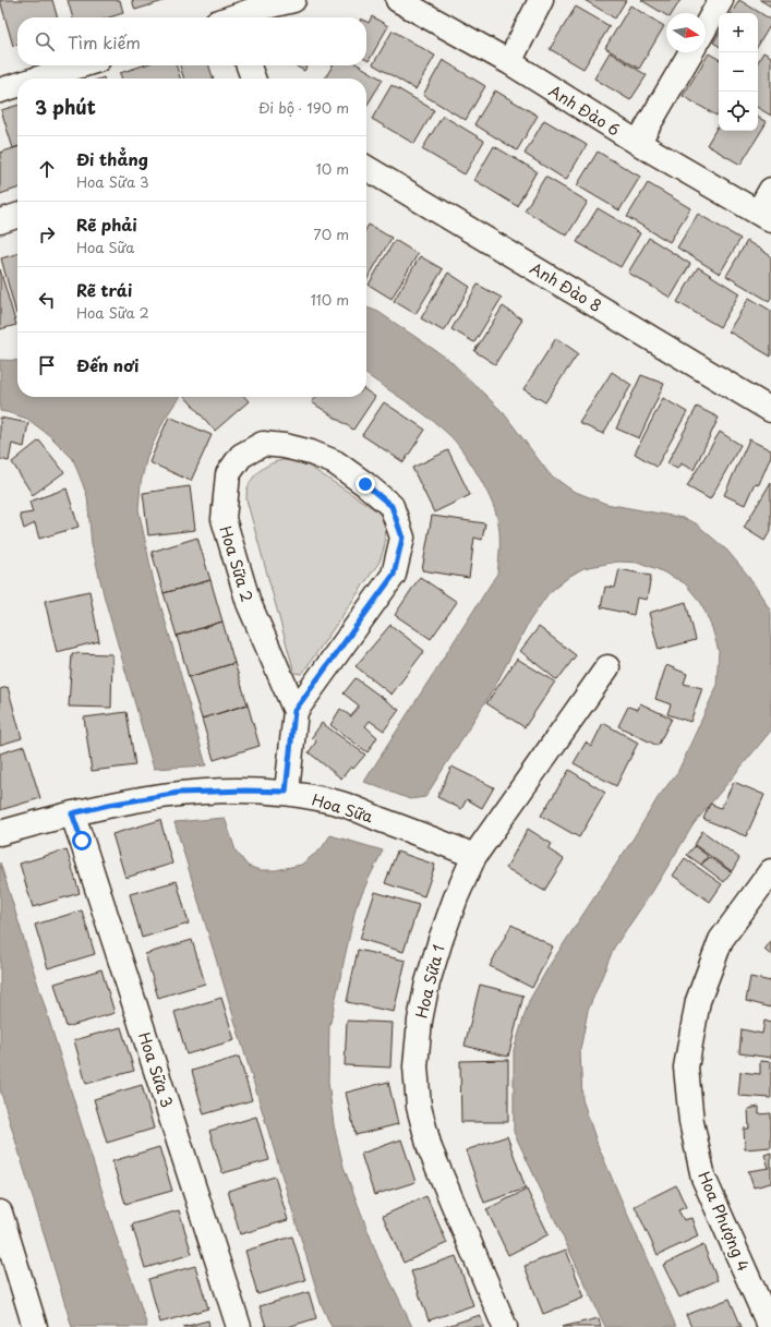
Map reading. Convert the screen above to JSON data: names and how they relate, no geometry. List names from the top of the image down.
{
  "streets": {
    "street": [
      "Anh Đào 6",
      "Anh Đào 8",
      "Hoa Sữa 2",
      "Hoa Sữa",
      "Hoa Sữa 1",
      "Hoa Sữa 3",
      "Hoa Phượng 4"
    ]
  },
  "crossings": [
    ["Hoa Sữa 2", "Hoa Sữa"],
    ["Hoa Sữa", "Hoa Sữa 1"],
    ["Hoa Sữa", "Hoa Sữa 3"]
  ],
  "north": "right",
  "page": {
    "map_buttons": ["+", "−"],
    "search": "Tìm kiếm",
    "heading": ["3 phút", "Đi bộ · 190 m"],
    "list": [
      ["Đi thẳng", "Hoa Sữa 3", "10 m"],
      ["Rẽ phải", "Hoa Sữa", "70 m"],
      ["Rẽ trái", "Hoa Sữa 2", "110 m"],
      "Đến nơi"
    ]
  }
}
